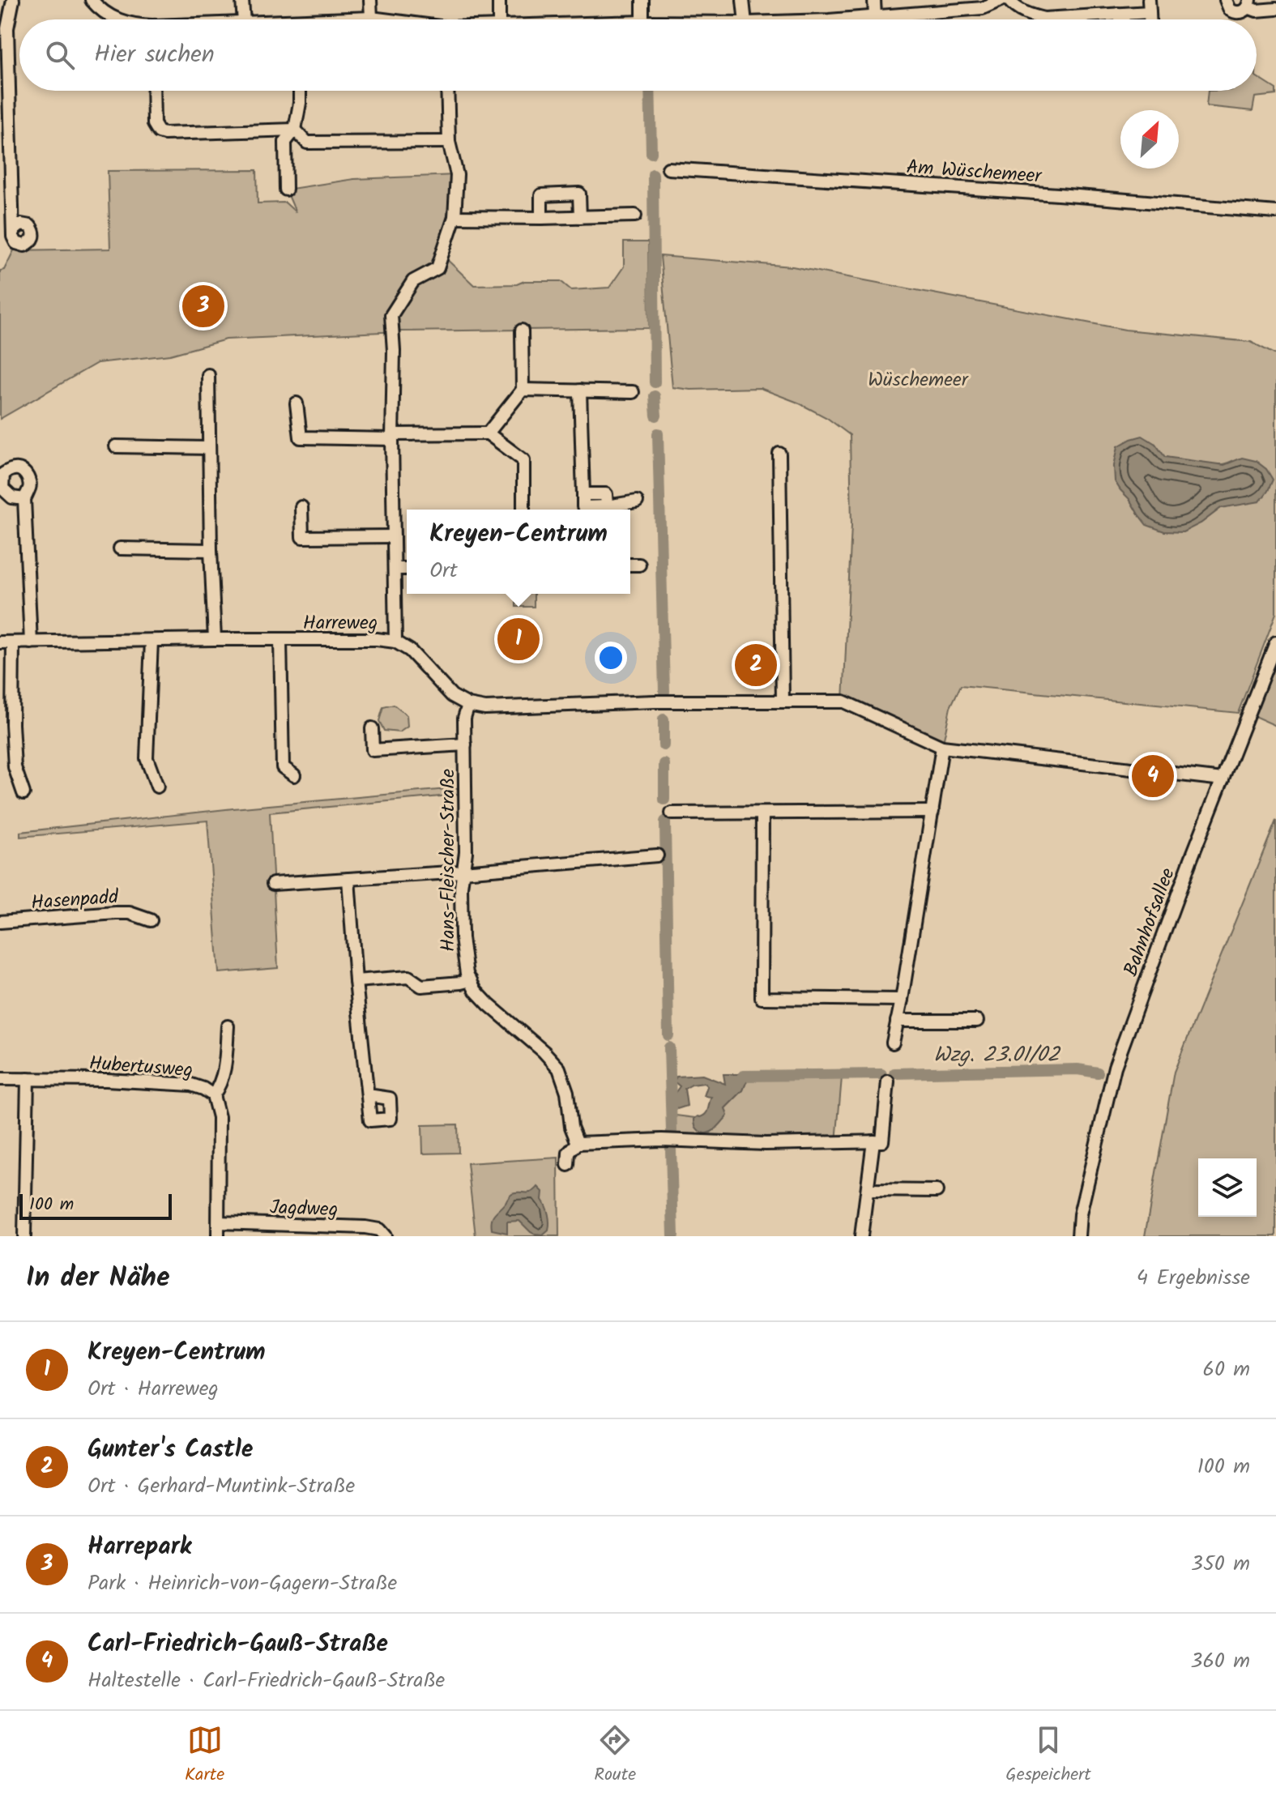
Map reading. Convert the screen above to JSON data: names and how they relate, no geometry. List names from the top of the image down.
{
  "streets": {
    "street": [
      "Am Wüschemeer",
      "Harreweg",
      "Hans-Fleischer-Straße",
      "Hasenpadd",
      "Bahnhofsallee",
      "Hubertusweg",
      "Jagdweg"
    ]
  },
  "crossings": [
    ["Harreweg", "Hans-Fleischer-Straße"],
    ["Hubertusweg", "Jagdweg"]
  ],
  "water": ["Wzg. 23.01/02"],
  "parks": ["Wüschemeer"],
  "scale_bar": "100 m",
  "north": "top right",
  "page": {
    "search": "Hier suchen",
    "pins": [
      "3",
      "1",
      "2",
      "4"
    ],
    "popup": ["Kreyen-Centrum", "Ort"],
    "scale": "100 m",
    "heading": ["In der Nähe", "4 Ergebnisse"],
    "list": [
      {
        "mark": "1",
        "name": "Kreyen-Centrum",
        "note": "Ort · Harreweg",
        "value": "60 m"
      },
      {
        "mark": "2",
        "name": "Gunter's Castle",
        "note": "Ort · Gerhard-Muntink-Straße",
        "value": "100 m"
      },
      {
        "mark": "3",
        "name": "Harrepark",
        "note": "Park · Heinrich-von-Gagern-Straße",
        "value": "350 m"
      },
      {
        "mark": "4",
        "name": "Carl-Friedrich-Gauß-Straße",
        "note": "Haltestelle · Carl-Friedrich-Gauß-Straße",
        "value": "360 m"
      }
    ],
    "nav": ["Karte", "Route", "Gespeichert"]
  }
}
